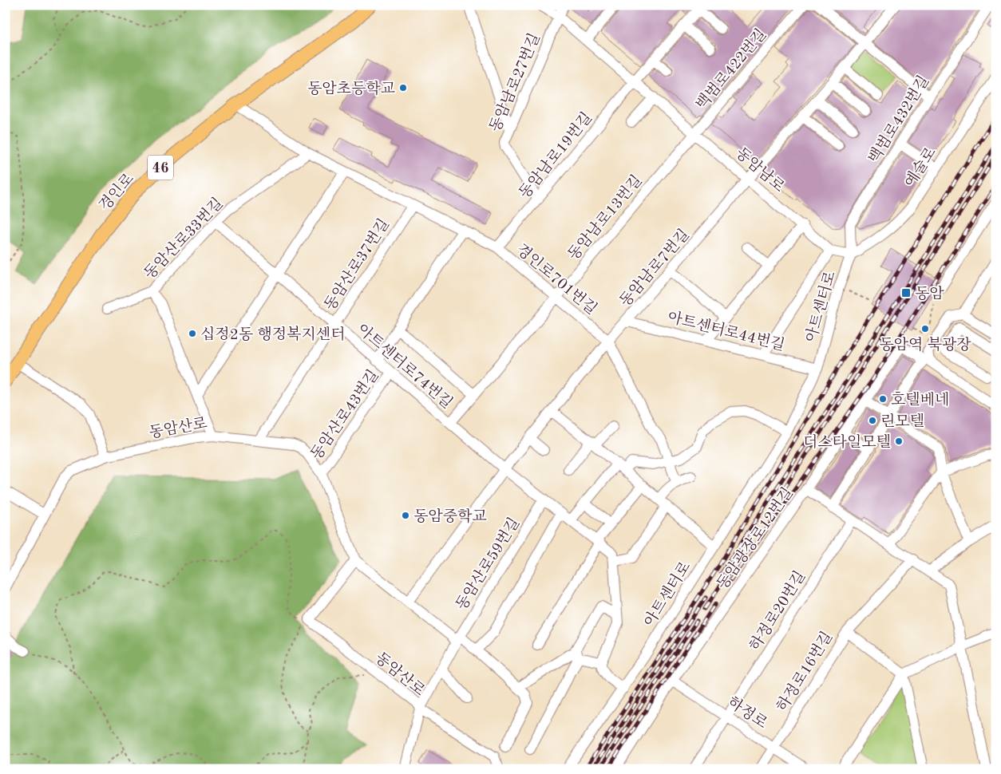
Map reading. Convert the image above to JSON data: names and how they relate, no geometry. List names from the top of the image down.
{
  "streets": {
    "main road": ["46", "경인로"],
    "street": [
      "백범로422번길",
      "동암남로27번길",
      "백범로432번길",
      "동암남로19번길",
      "예술로",
      "동암남로",
      "동암남로13번길",
      "동암산로33번길",
      "동암산로37번길",
      "동암남로7번길",
      "경인로701번길",
      "아트센터로",
      "아트센터로44번길",
      "아트센터로74번길",
      "동암산로43번길",
      "동암산로",
      "동암광장로12번길",
      "동암산로59번길",
      "하정로20번길",
      "하정로16번길",
      "하정로"
    ]
  },
  "crossings": [
    ["백범로422번길", "동암남로"],
    ["백범로422번길", "동암남로13번길"],
    ["동암남로27번길", "동암남로19번길"],
    ["동암남로27번길", "동암남로"],
    ["백범로432번길", "예술로"],
    ["백범로432번길", "아트센터로"],
    ["동암남로19번길", "동암남로"],
    ["동암남로19번길", "경인로701번길"],
    ["예술로", "아트센터로"],
    ["동암남로", "동암남로13번길"],
    ["동암남로", "동암남로7번길"],
    ["경인로", "경인로701번길"],
    ["동암남로13번길", "경인로701번길"],
    ["동암남로13번길", "아트센터로74번길"],
    ["동암산로33번길", "경인로701번길"],
    ["동암산로33번길", "아트센터로74번길"],
    ["동암산로33번길", "동암산로"],
    ["동암산로37번길", "경인로701번길"],
    ["동암산로37번길", "아트센터로74번길"],
    ["동암산로37번길", "동암산로"],
    ["동암남로7번길", "경인로701번길"],
    ["동암남로7번길", "아트센터로44번길"],
    ["동암남로7번길", "아트센터로74번길"],
    ["경인로701번길", "동암산로43번길"],
    ["아트센터로", "아트센터로44번길"],
    ["아트센터로74번길", "동암산로43번길"],
    ["아트센터로74번길", "동암산로59번길"],
    ["동암산로43번길", "동암산로"],
    ["동암산로", "동암산로59번길"],
    ["동암광장로12번길", "하정로"],
    ["하정로20번길", "하정로"],
    ["하정로16번길", "하정로"]
  ],
  "places": {
    "other": [
      "동암초등학교",
      "동암역 북광장",
      "십정2동 행정복지센터",
      "호텔베네",
      "린모텔",
      "더스타일모텔",
      "동암중학교"
    ],
    "transit": ["동암"]
  }
}
